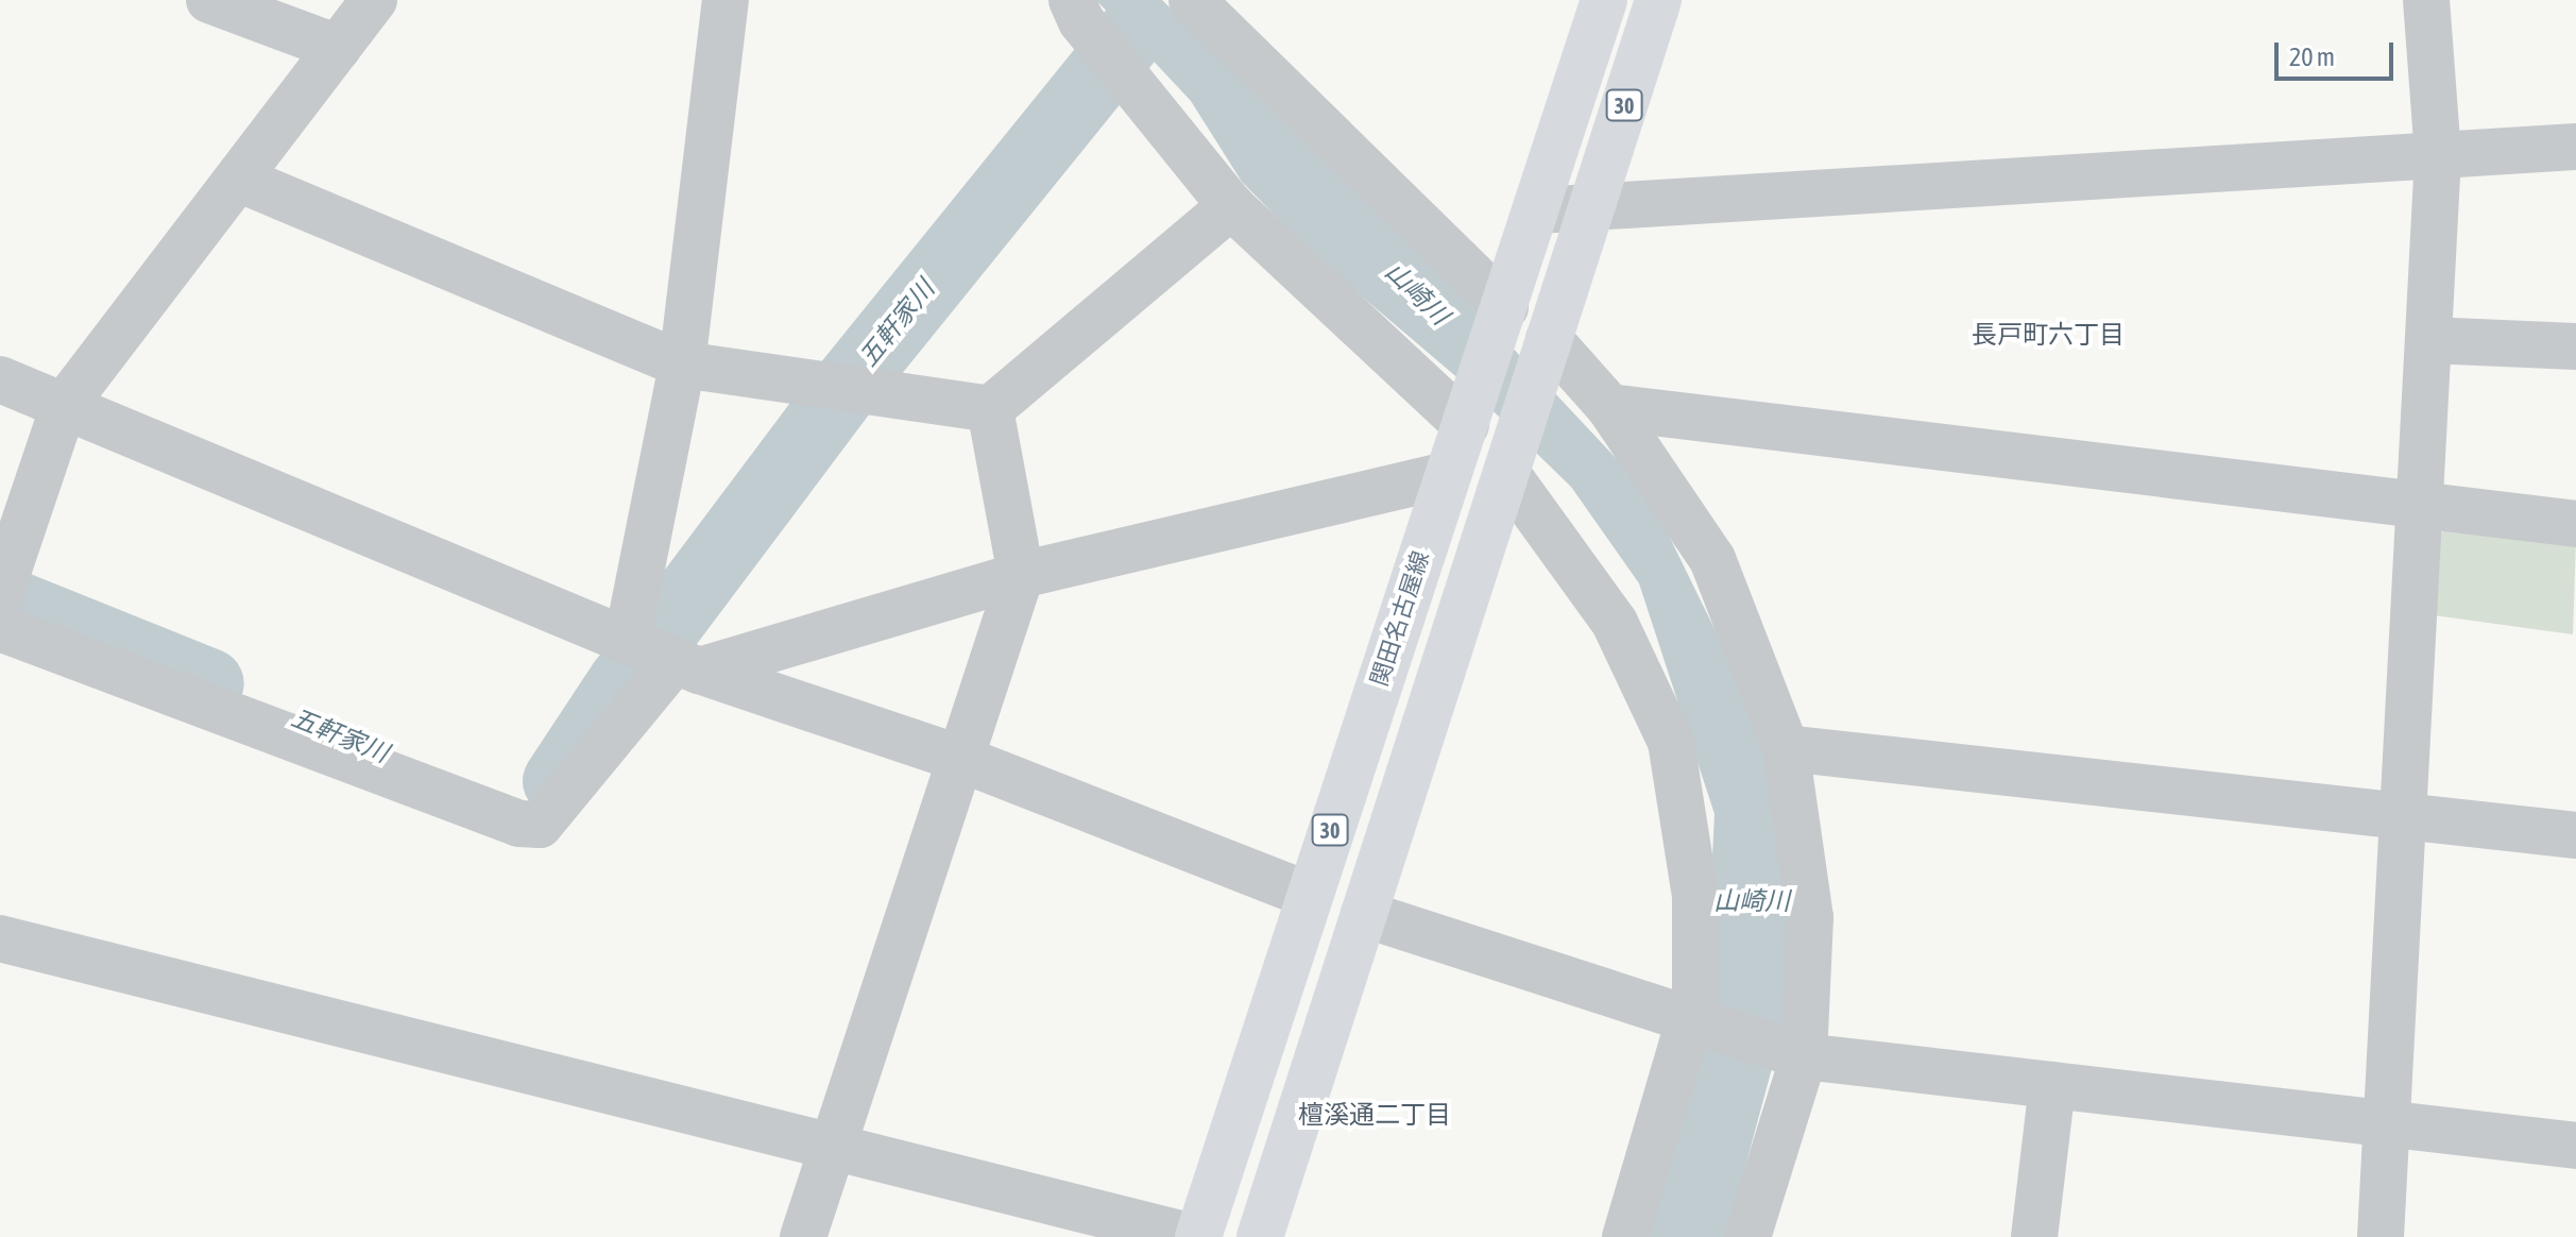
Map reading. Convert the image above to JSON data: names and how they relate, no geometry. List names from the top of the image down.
{
  "streets": {
    "main road": ["30", "関田名古屋線"]
  },
  "districts": ["長戸町六丁目", "檀溪通二丁目"],
  "water": ["山崎川", "五軒家川"],
  "scale_bar": "20 m"
}
